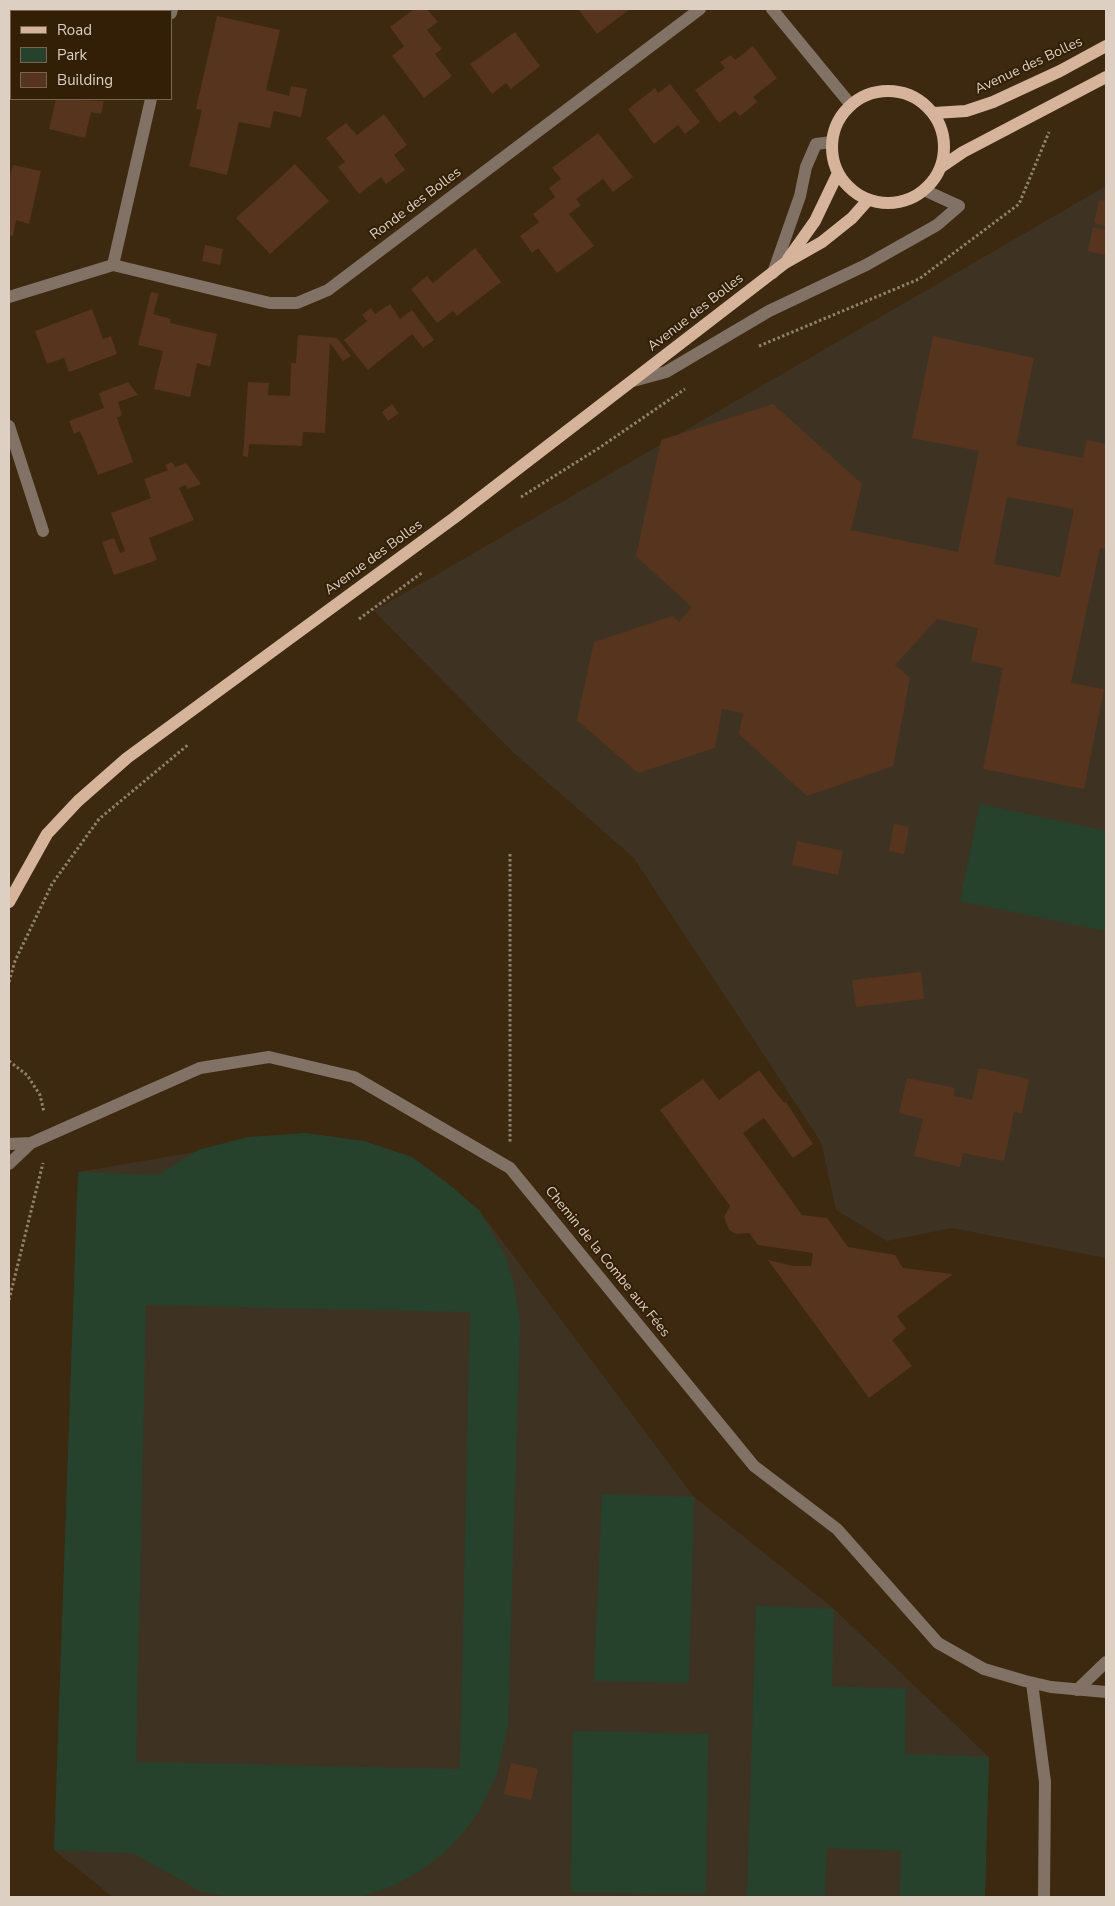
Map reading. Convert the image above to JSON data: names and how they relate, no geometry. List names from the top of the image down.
{
  "streets": {
    "main road": ["Avenue des Bolles"],
    "street": ["Ronde des Bolles", "Chemin de la Combe aux Fées"]
  },
  "legend": ["Road", "Park", "Building"]
}
